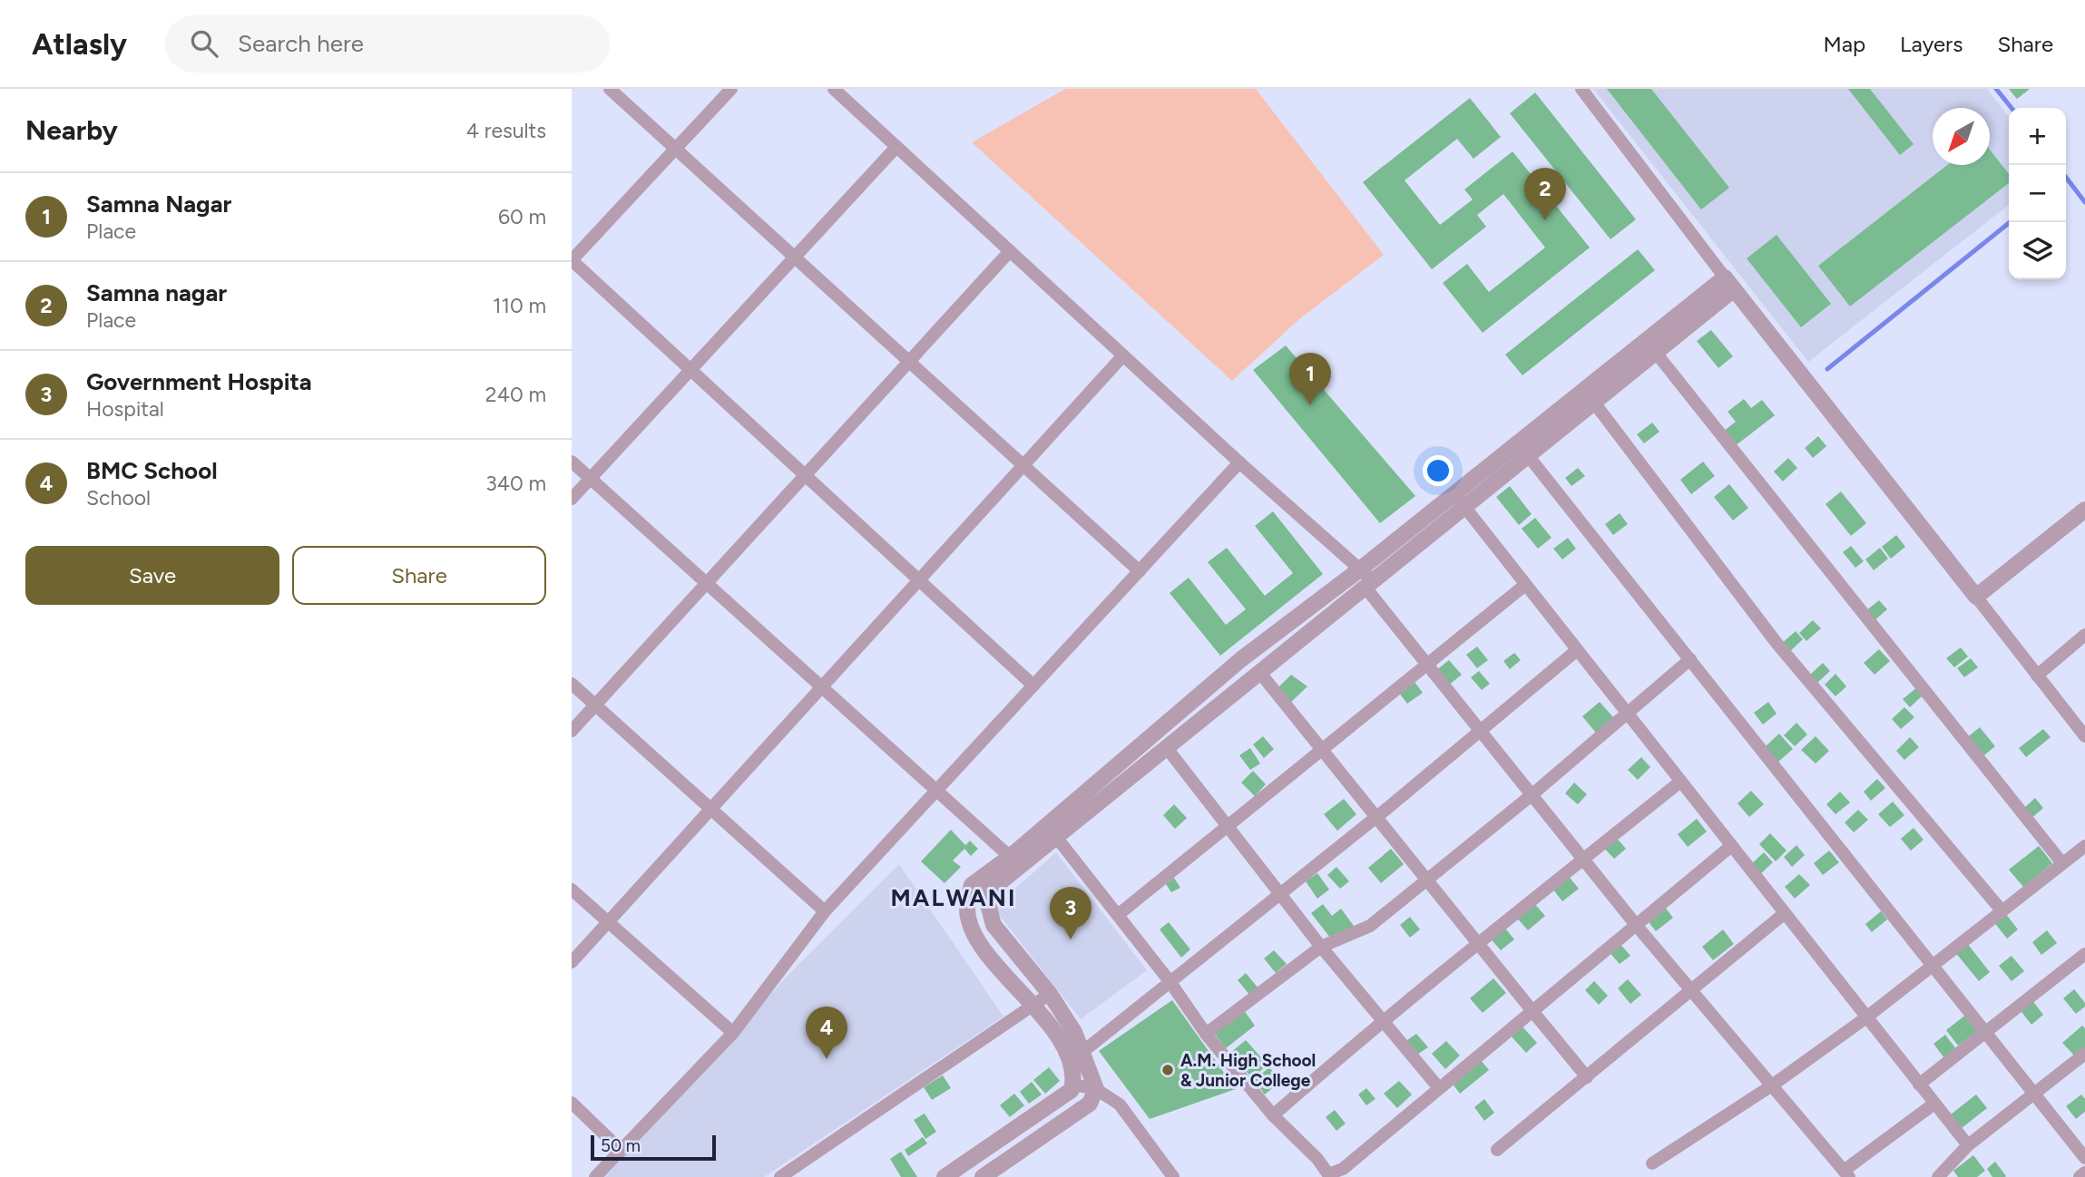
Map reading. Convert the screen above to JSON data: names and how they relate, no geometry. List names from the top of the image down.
{
  "districts": ["MALWANI"],
  "places": ["A.M. High School & Junior College"],
  "scale_bar": "50 m",
  "north": "bottom left",
  "page": {
    "header": "Atlasly",
    "search": "Search here",
    "nav": ["Map", "Layers", "Share"],
    "heading": ["Nearby", "4 results"],
    "map_buttons": ["+", "−"],
    "pins": [
      "2",
      "1",
      "3",
      "4"
    ],
    "list": [
      {
        "mark": "1",
        "name": "Samna Nagar",
        "note": "Place",
        "value": "60 m"
      },
      {
        "mark": "2",
        "name": "Samna nagar",
        "note": "Place",
        "value": "110 m"
      },
      {
        "mark": "3",
        "name": "Government Hospita",
        "note": "Hospital",
        "value": "240 m"
      },
      {
        "mark": "4",
        "name": "BMC School",
        "note": "School",
        "value": "340 m"
      }
    ],
    "buttons": ["Save", "Share"],
    "scale": "50 m"
  }
}
